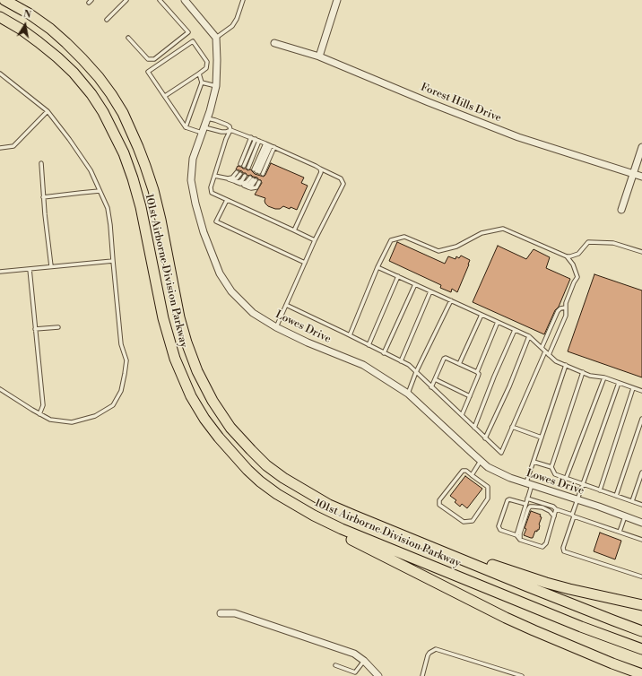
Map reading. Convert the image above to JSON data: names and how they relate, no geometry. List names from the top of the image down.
{
  "streets": {
    "highway": ["101st Airborne Division Parkway"],
    "street": ["Forest Hills Drive", "Lowes Drive"]
  },
  "north": "top"
}
